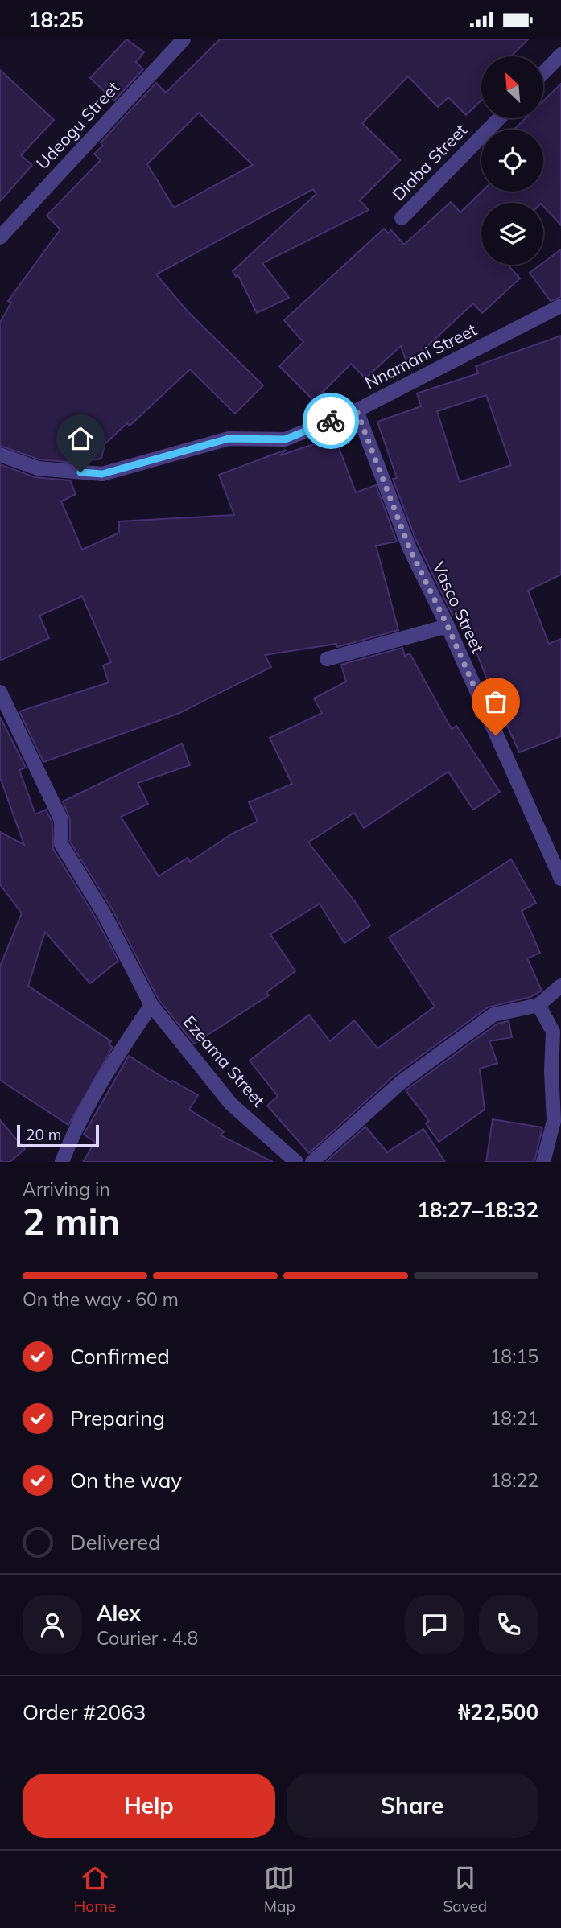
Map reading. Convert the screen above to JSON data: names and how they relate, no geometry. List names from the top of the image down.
{
  "streets": {
    "street": [
      "Udeogu Street",
      "Diaba Street",
      "Nnamani Street",
      "Vasco Street",
      "Ezeama Street"
    ]
  },
  "crossings": [
    ["Nnamani Street", "Vasco Street"]
  ],
  "scale_bar": "20 m",
  "north": "top left",
  "page": {
    "status": "18:25",
    "scale": "20 m",
    "heading": ["2 min", "Arriving in", "18:27–18:32"],
    "panel": [
      "Alex",
      "Courier · 4.8",
      "Order #2063",
      "₦22,500"
    ],
    "bar": "On the way · 60 m",
    "list": [
      ["Confirmed", "18:15"],
      ["Preparing", "18:21"],
      ["On the way", "18:22"],
      "Delivered"
    ],
    "buttons": ["Help", "Share"],
    "tabs": ["Home", "Map", "Saved"]
  }
}
